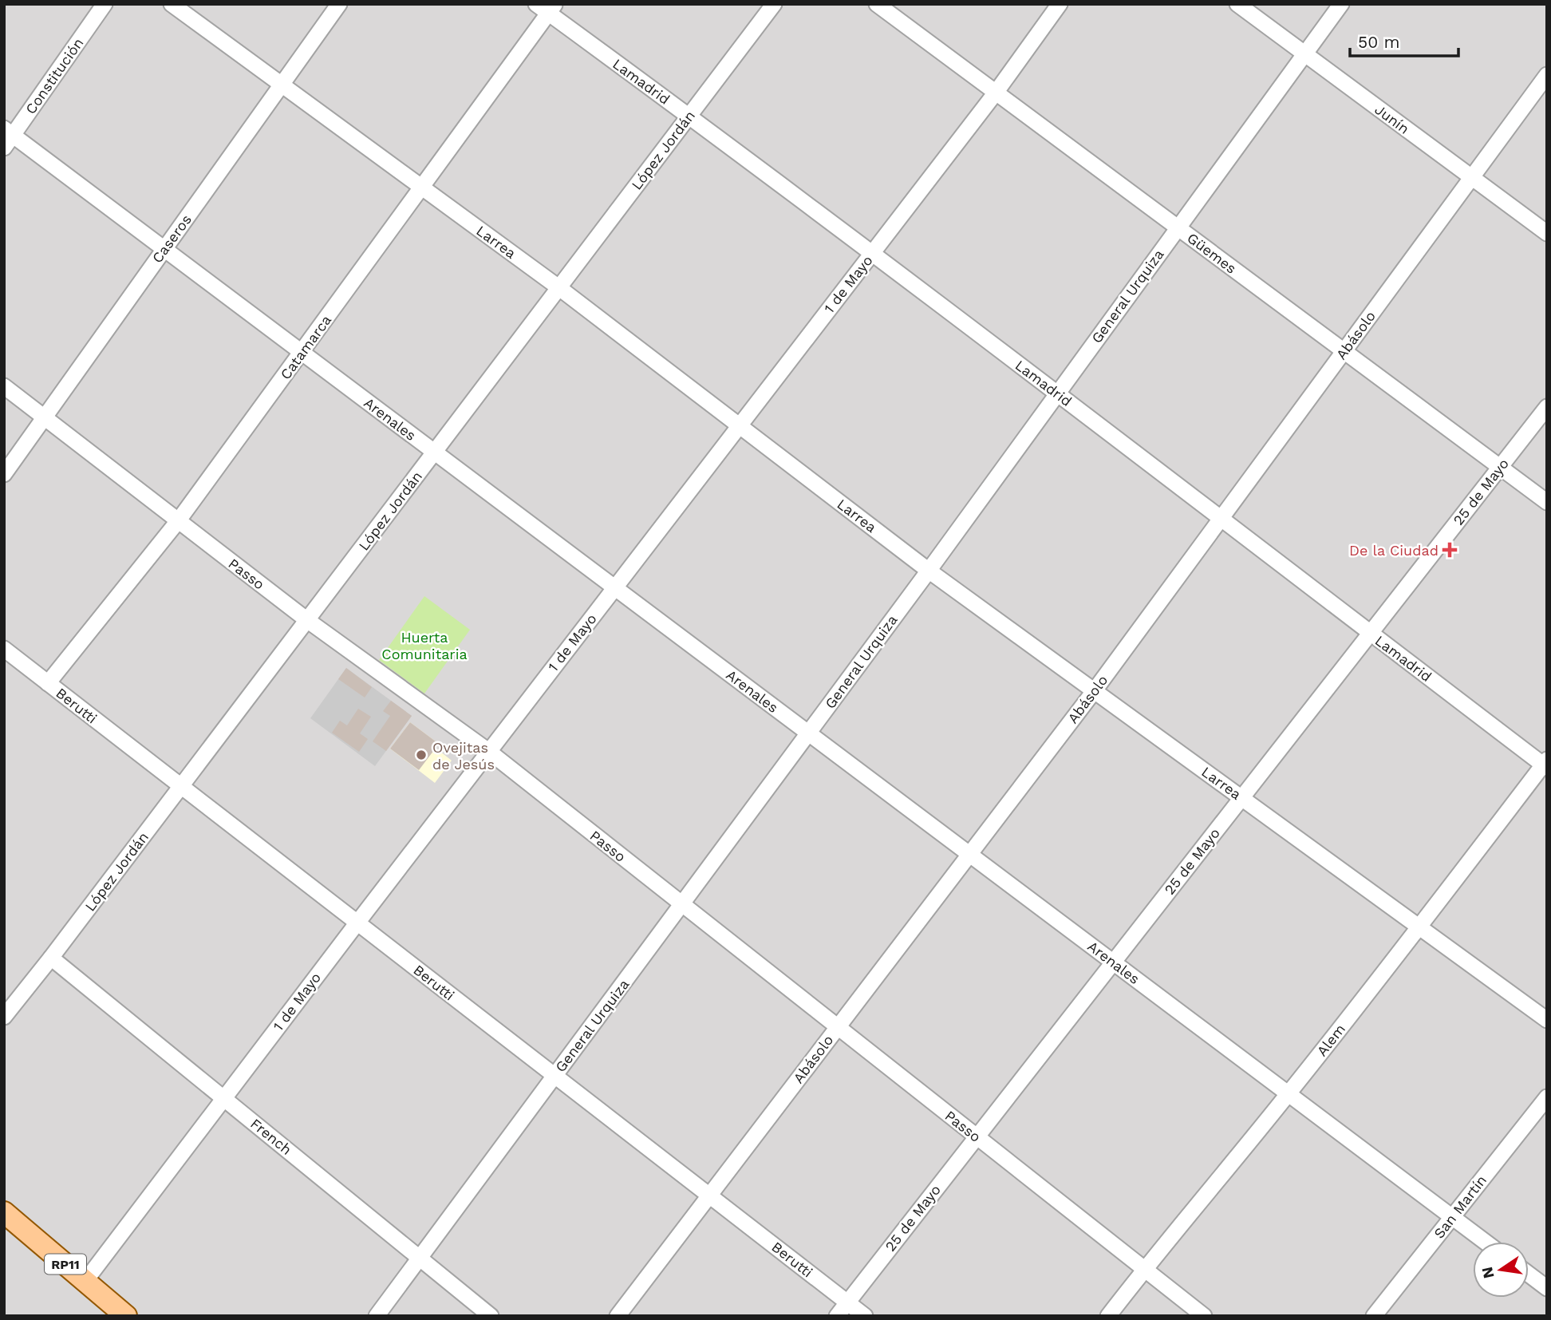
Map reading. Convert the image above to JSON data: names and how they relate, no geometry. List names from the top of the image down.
{
  "streets": {
    "main road": ["RP11"],
    "street": [
      "Constitución",
      "Lamadrid",
      "Junín",
      "López Jordán",
      "Caseros",
      "Larrea",
      "Güemes",
      "1 de Mayo",
      "General Urquiza",
      "Abásolo",
      "Catamarca",
      "Arenales",
      "25 de Mayo",
      "Passo",
      "Berutti",
      "Alem",
      "French",
      "San Martín"
    ]
  },
  "crossings": [
    ["Constitución", "Arenales"],
    ["Lamadrid", "López Jordán"],
    ["Lamadrid", "1 de Mayo"],
    ["Lamadrid", "General Urquiza"],
    ["Lamadrid", "Abásolo"],
    ["Lamadrid", "Catamarca"],
    ["Lamadrid", "25 de Mayo"],
    ["Lamadrid", "Alem"],
    ["Junín", "General Urquiza"],
    ["Junín", "Abásolo"],
    ["López Jordán", "Larrea"],
    ["López Jordán", "Arenales"],
    ["López Jordán", "Passo"],
    ["López Jordán", "Berutti"],
    ["López Jordán", "French"],
    ["Caseros", "Larrea"],
    ["Caseros", "Arenales"],
    ["Caseros", "Passo"],
    ["Larrea", "1 de Mayo"],
    ["Larrea", "General Urquiza"],
    ["Larrea", "Abásolo"],
    ["Larrea", "Catamarca"],
    ["Larrea", "25 de Mayo"],
    ["Larrea", "Alem"],
    ["Güemes", "1 de Mayo"],
    ["Güemes", "General Urquiza"],
    ["Güemes", "Abásolo"],
    ["Güemes", "25 de Mayo"],
    ["1 de Mayo", "Arenales"],
    ["1 de Mayo", "Passo"],
    ["1 de Mayo", "Berutti"],
    ["1 de Mayo", "French"],
    ["1 de Mayo", "RP11"],
    ["General Urquiza", "Arenales"],
    ["General Urquiza", "Passo"],
    ["General Urquiza", "Berutti"],
    ["General Urquiza", "French"],
    ["Abásolo", "Arenales"],
    ["Abásolo", "Passo"],
    ["Abásolo", "Berutti"],
    ["Catamarca", "Arenales"],
    ["Catamarca", "Passo"],
    ["Catamarca", "Berutti"],
    ["Arenales", "25 de Mayo"],
    ["Arenales", "Alem"],
    ["Arenales", "San Martín"],
    ["25 de Mayo", "Passo"],
    ["25 de Mayo", "Berutti"],
    ["Passo", "Alem"]
  ],
  "parks": ["Huerta Comunitaria"],
  "places": {
    "health": ["De la Ciudad"],
    "other": ["Ovejitas de Jesús"]
  },
  "scale_bar": "50 m",
  "north": "left"
}
